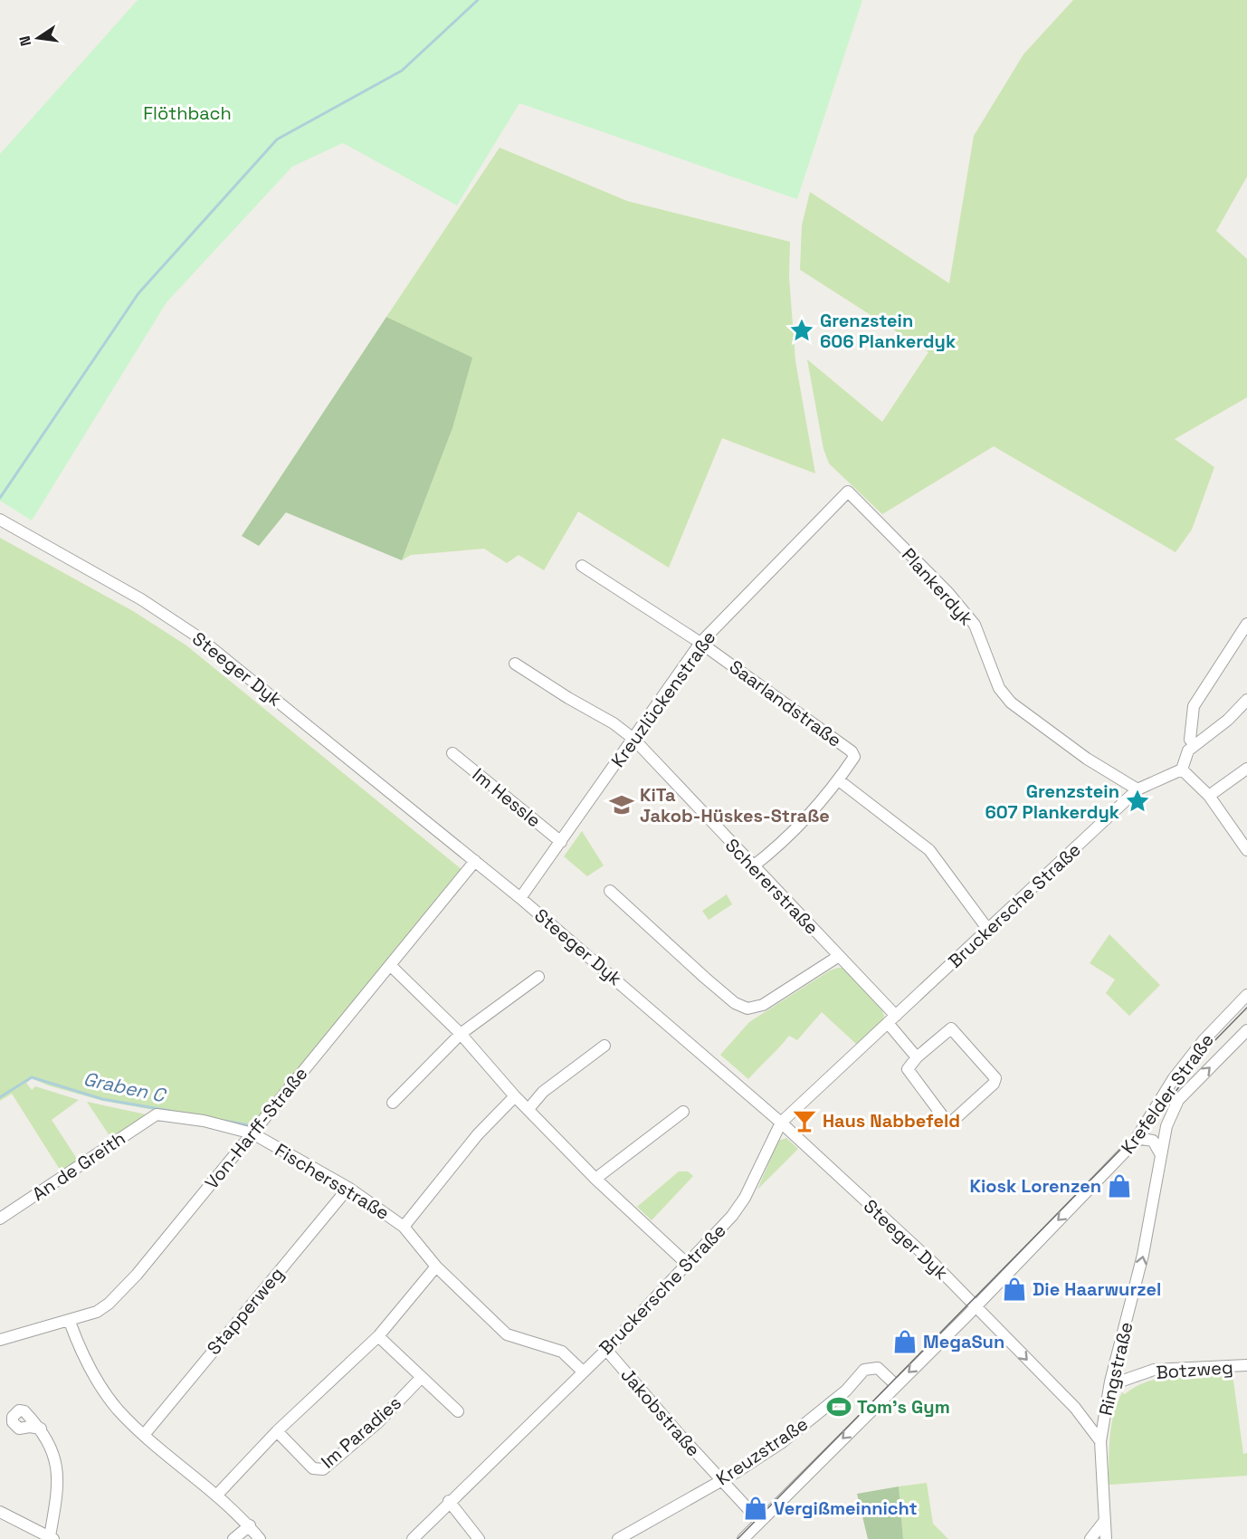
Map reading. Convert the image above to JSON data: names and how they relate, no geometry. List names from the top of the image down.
{
  "streets": {
    "street": [
      "Plankerdyk",
      "Steeger Dyk",
      "Kreuzlückenstraße",
      "Saarlandstraße",
      "Im Hessle",
      "Schererstraße",
      "Bruckersche Straße",
      "Krefelder Straße",
      "Von-Harff-Straße",
      "An de Greith",
      "Fischersstraße",
      "Stapperweg",
      "Ringstraße",
      "Botzweg",
      "Jakobstraße",
      "Im Paradies",
      "Kreuzstraße"
    ]
  },
  "crossings": [
    ["Plankerdyk", "Kreuzlückenstraße"],
    ["Plankerdyk", "Bruckersche Straße"],
    ["Steeger Dyk", "Kreuzlückenstraße"],
    ["Steeger Dyk", "Bruckersche Straße"],
    ["Steeger Dyk", "Krefelder Straße"],
    ["Steeger Dyk", "Von-Harff-Straße"],
    ["Steeger Dyk", "Ringstraße"],
    ["Kreuzlückenstraße", "Saarlandstraße"],
    ["Kreuzlückenstraße", "Im Hessle"],
    ["Kreuzlückenstraße", "Schererstraße"],
    ["Saarlandstraße", "Schererstraße"],
    ["Schererstraße", "Bruckersche Straße"],
    ["Bruckersche Straße", "Fischersstraße"],
    ["Bruckersche Straße", "Jakobstraße"],
    ["Krefelder Straße", "Ringstraße"],
    ["Krefelder Straße", "Jakobstraße"],
    ["Krefelder Straße", "Kreuzstraße"],
    ["Von-Harff-Straße", "Fischersstraße"],
    ["An de Greith", "Fischersstraße"],
    ["Fischersstraße", "Stapperweg"],
    ["Ringstraße", "Botzweg"],
    ["Jakobstraße", "Kreuzstraße"]
  ],
  "one_way": ["Ringstraße"],
  "water": ["Graben C"],
  "parks": ["Flöthbach"],
  "places": {
    "place": ["Grenzstein 606 Plankerdyk", "Grenzstein 607 Plankerdyk"],
    "school or university": ["KiTa Jakob-Hüskes-Straße"],
    "bar": ["Haus Nabbefeld"],
    "shop": [
      "Kiosk Lorenzen",
      "Die Haarwurzel",
      "MegaSun",
      "Vergißmeinnicht"
    ],
    "sports": ["Tom's Gym"]
  },
  "north": "left"
}
